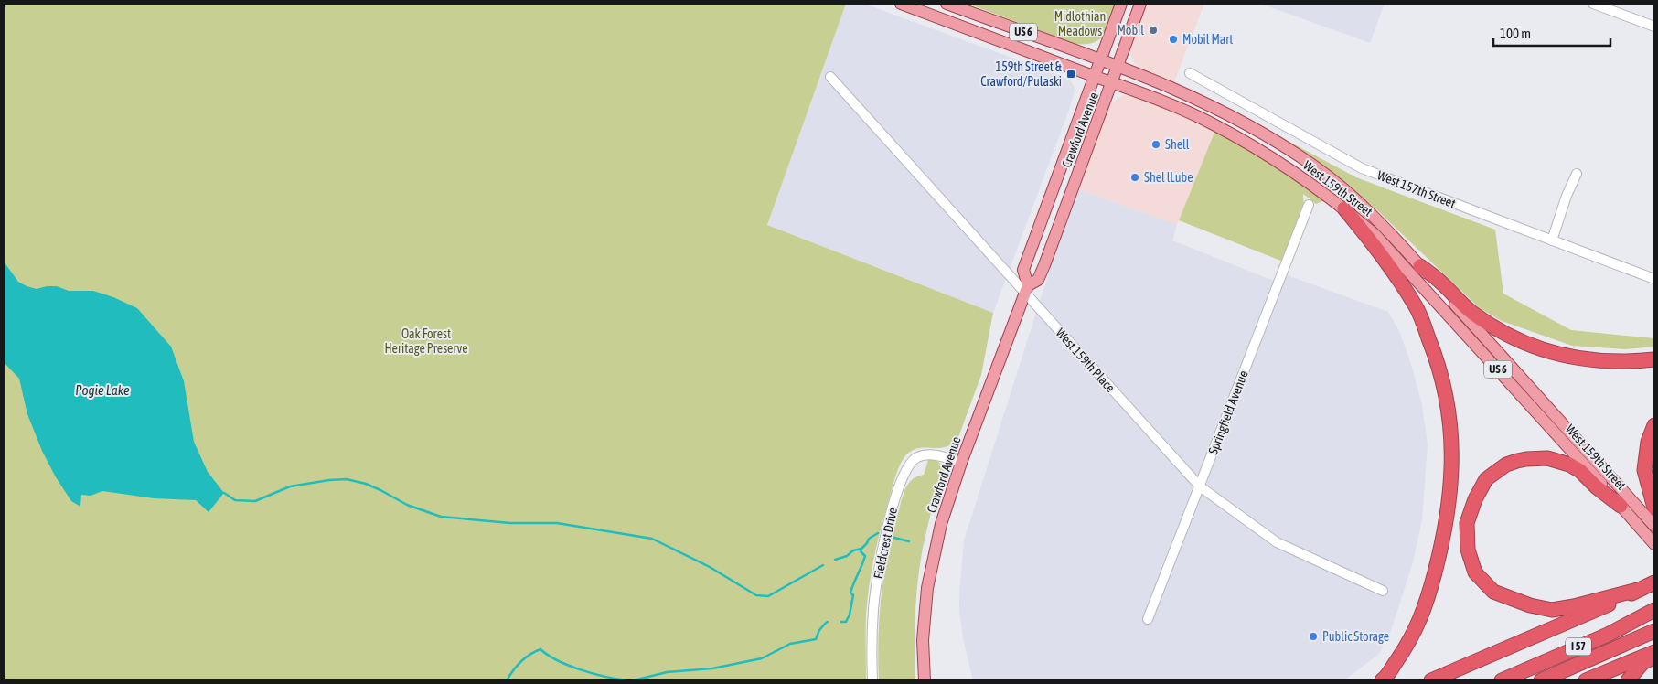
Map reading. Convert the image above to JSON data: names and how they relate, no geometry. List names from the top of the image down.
{
  "streets": {
    "highway": ["I 57"],
    "main road": ["US 6", "Crawford Avenue", "West 159th Street"],
    "street": [
      "West 157th Street",
      "West 159th Place",
      "Springfield Avenue",
      "Fieldcrest Drive"
    ]
  },
  "crossings": [
    ["Crawford Avenue", "West 159th Street"],
    ["Crawford Avenue", "West 159th Place"],
    ["Crawford Avenue", "Fieldcrest Drive"],
    ["West 159th Place", "Springfield Avenue"]
  ],
  "water": ["Pogie Lake"],
  "parks": ["Midlothian Meadows", "Oak Forest Heritage Preserve"],
  "places": {
    "other": [
      "Mobil",
      "Mobil Mart",
      "Shell",
      "Shel lLube",
      "Public Storage"
    ],
    "transit": ["159th Street & Crawford/Pulaski"]
  },
  "scale_bar": "100 m"
}
